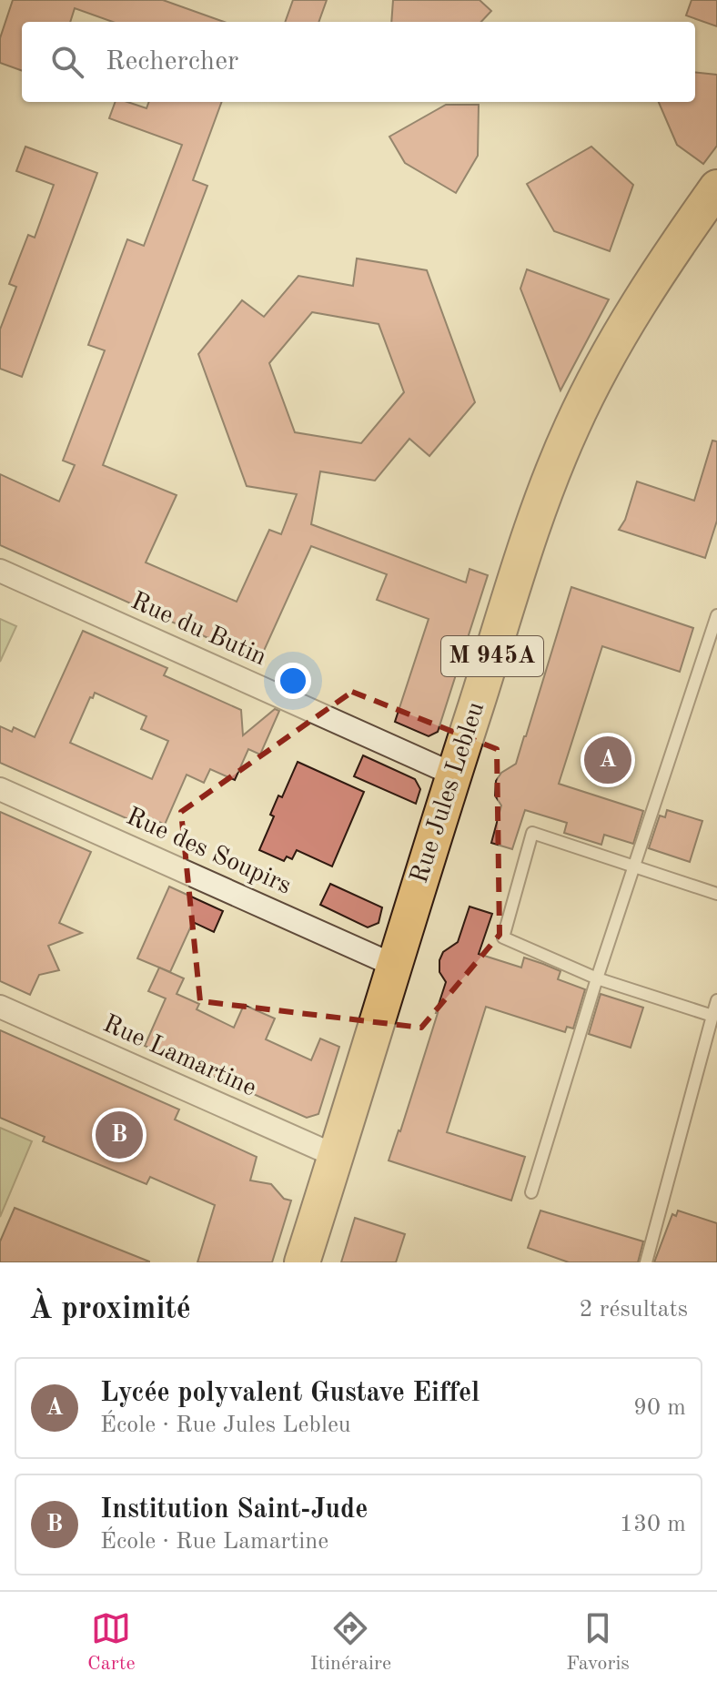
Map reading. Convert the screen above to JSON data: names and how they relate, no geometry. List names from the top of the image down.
{
  "streets": {
    "main road": ["M 945A", "Rue Jules Lebleu"],
    "street": ["Rue du Butin", "Rue des Soupirs", "Rue Lamartine"]
  },
  "crossings": [
    ["Rue du Butin", "Rue Jules Lebleu"],
    ["Rue Jules Lebleu", "Rue des Soupirs"],
    ["Rue Jules Lebleu", "Rue Lamartine"]
  ],
  "page": {
    "search": "Rechercher",
    "pins": ["A", "B"],
    "heading": ["À proximité", "2 résultats"],
    "list": [
      {
        "mark": "A",
        "name": "Lycée polyvalent Gustave Eiffel",
        "note": "École · Rue Jules Lebleu",
        "value": "90 m"
      },
      {
        "mark": "B",
        "name": "Institution Saint-Jude",
        "note": "École · Rue Lamartine",
        "value": "130 m"
      }
    ],
    "nav": ["Carte", "Itinéraire", "Favoris"]
  }
}
